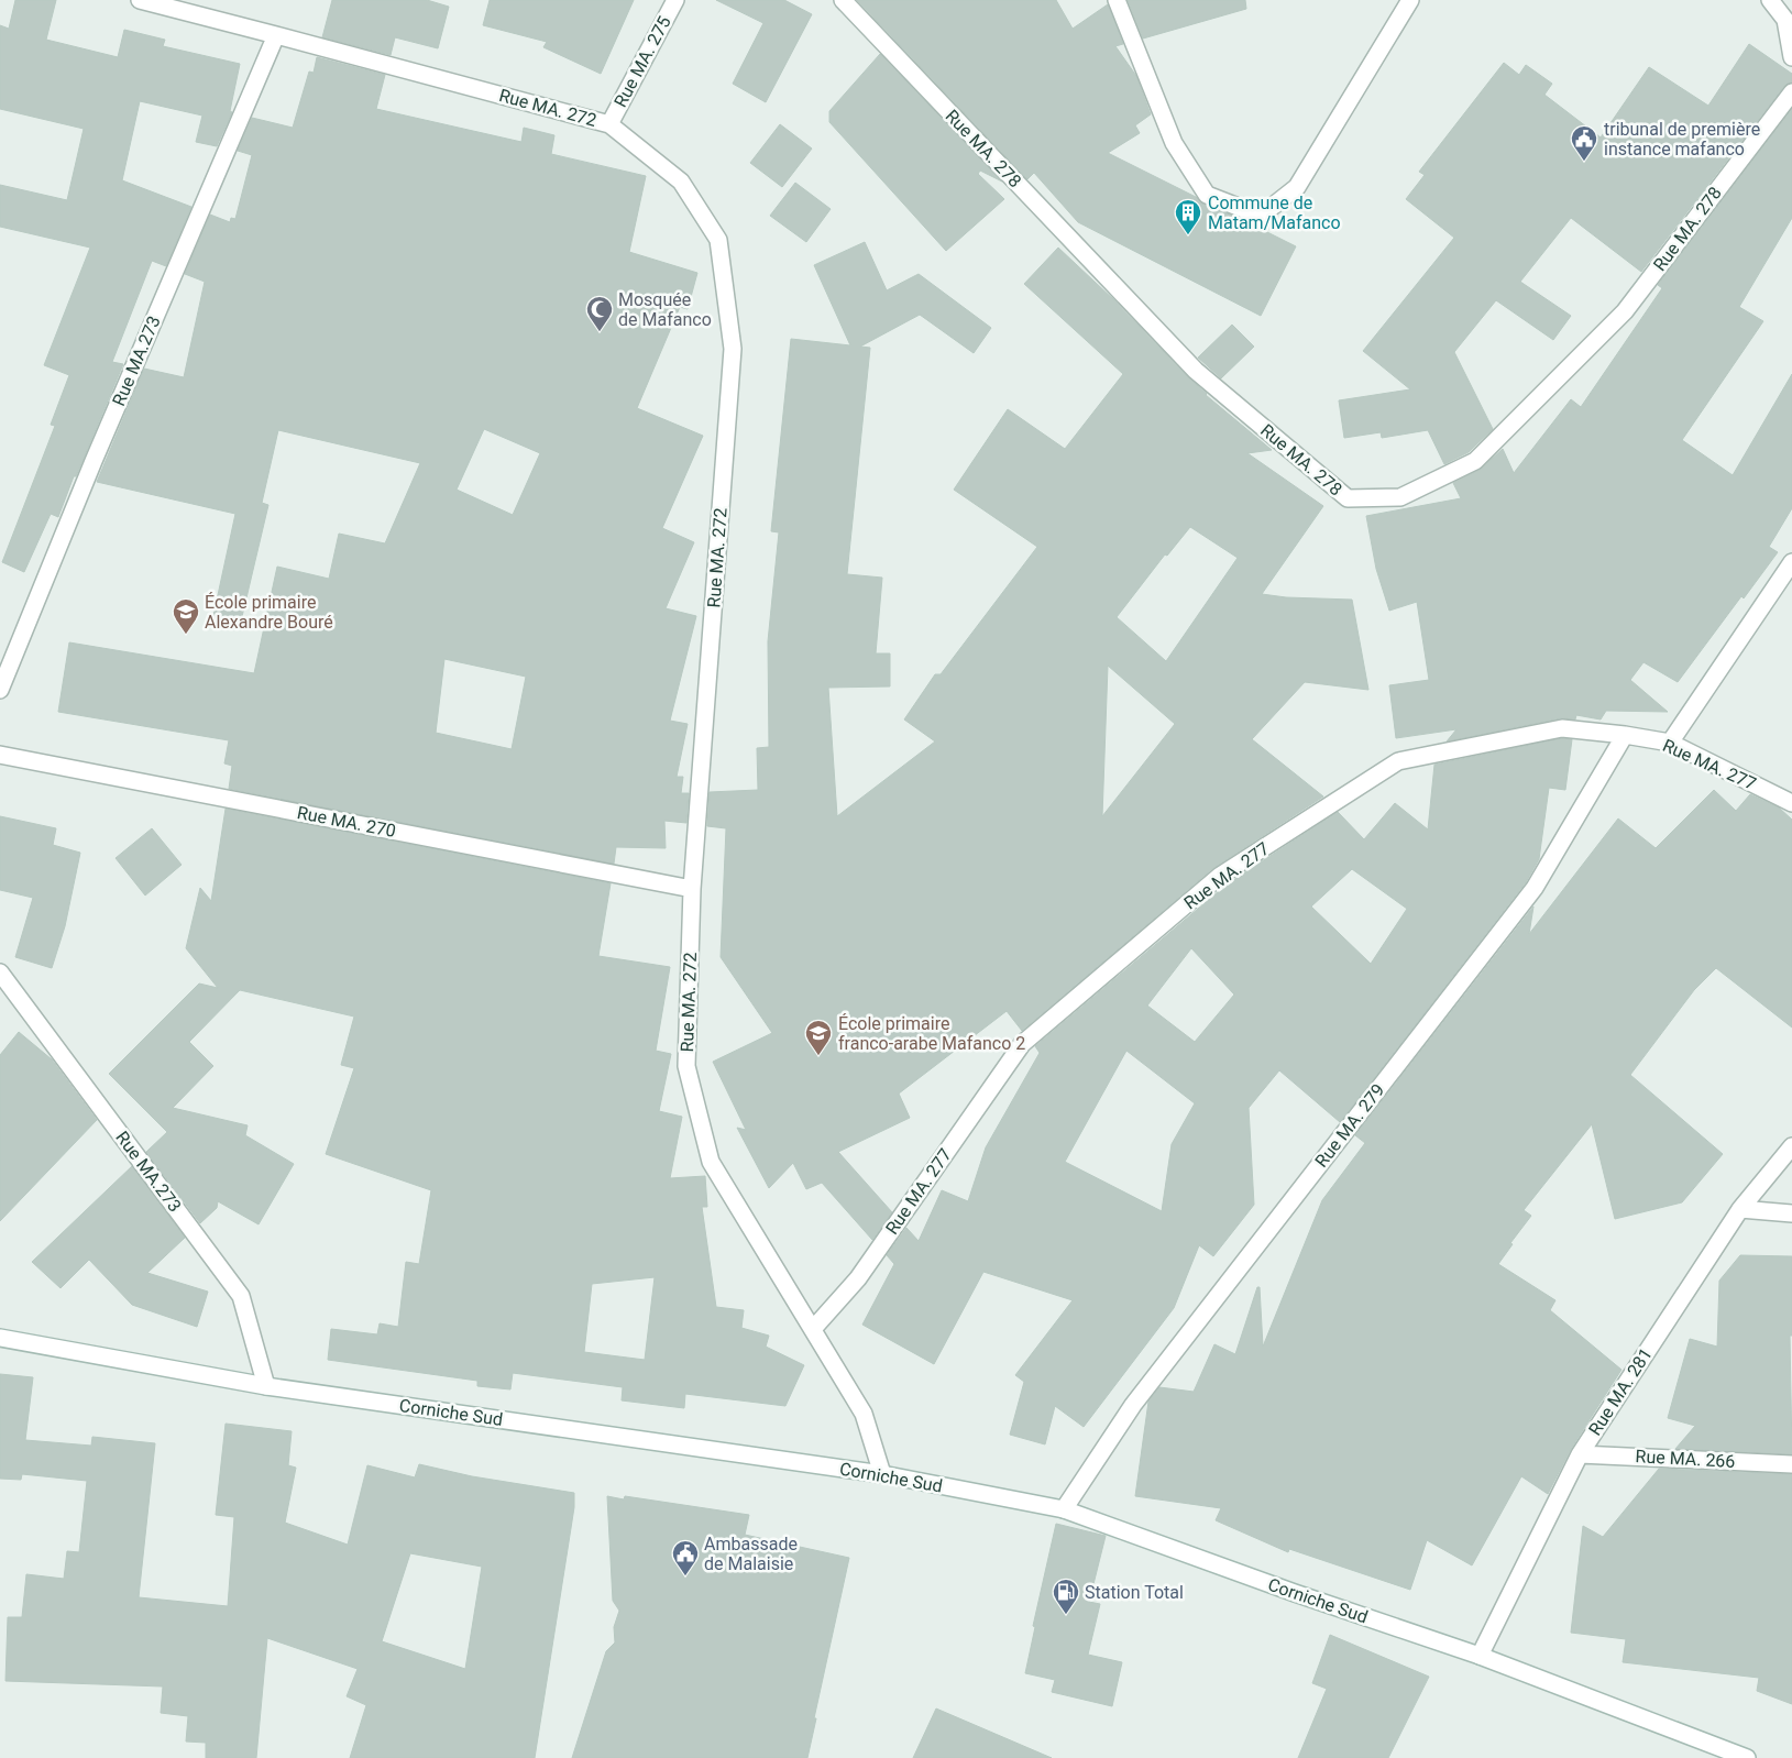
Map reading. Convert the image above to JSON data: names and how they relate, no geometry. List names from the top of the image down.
{
  "streets": {
    "street": [
      "Rue MA. 275",
      "Rue MA. 272",
      "Rue MA. 278",
      "Rue MA.273",
      "Rue MA. 277",
      "Rue MA. 270",
      "Rue MA. 279",
      "Rue MA. 281",
      "Corniche Sud",
      "Rue MA. 266"
    ]
  },
  "crossings": [
    ["Rue MA. 275", "Rue MA. 272"],
    ["Rue MA. 272", "Rue MA.273"],
    ["Rue MA. 272", "Rue MA. 277"],
    ["Rue MA. 272", "Rue MA. 270"],
    ["Rue MA. 272", "Corniche Sud"],
    ["Rue MA.273", "Corniche Sud"],
    ["Rue MA. 277", "Rue MA. 279"],
    ["Rue MA. 279", "Corniche Sud"],
    ["Rue MA. 281", "Corniche Sud"],
    ["Rue MA. 281", "Rue MA. 266"]
  ],
  "places": {
    "public building": ["tribunal de première instance mafanco", "Ambassade de Malaisie"],
    "building": ["Commune de Matam/Mafanco"],
    "mosque": ["Mosquée de Mafanco"],
    "school or university": ["École primaire Alexandre Bouré", "École primaire franco-arabe Mafanco 2"],
    "fuel station": ["Station Total"]
  }
}
